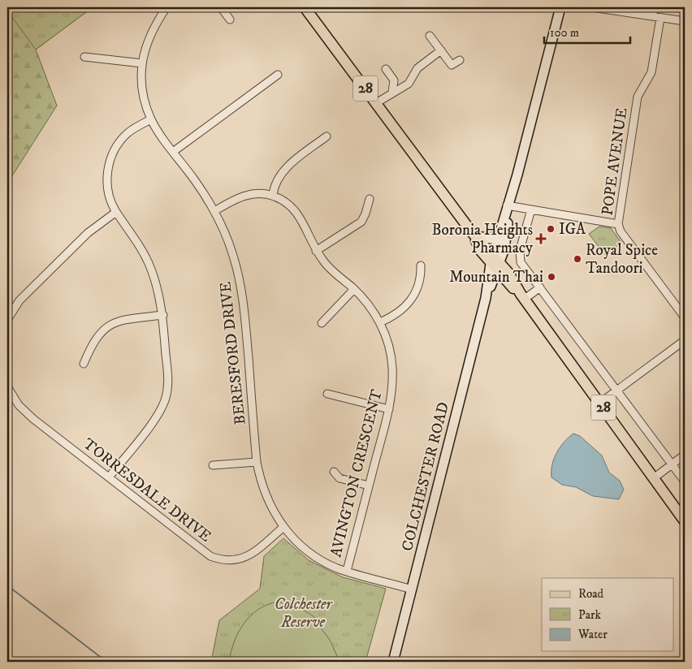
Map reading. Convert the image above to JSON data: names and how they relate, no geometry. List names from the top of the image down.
{
  "streets": {
    "main road": ["28", "COLCHESTER ROAD"],
    "street": [
      "POPE AVENUE",
      "BERESFORD DRIVE",
      "AVINGTON CRESCENT",
      "TORRESDALE DRIVE"
    ]
  },
  "crossings": [
    ["28", "COLCHESTER ROAD"],
    ["BERESFORD DRIVE", "AVINGTON CRESCENT"],
    ["BERESFORD DRIVE", "COLCHESTER ROAD"],
    ["BERESFORD DRIVE", "TORRESDALE DRIVE"]
  ],
  "parks": ["Colchester Reserve"],
  "places": {
    "other": ["IGA", "Royal Spice Tandoori", "Mountain Thai"],
    "health": ["Boronia Heights Pharmacy"]
  },
  "legend": ["Road", "Park", "Water"],
  "scale_bar": "100 m"
}
